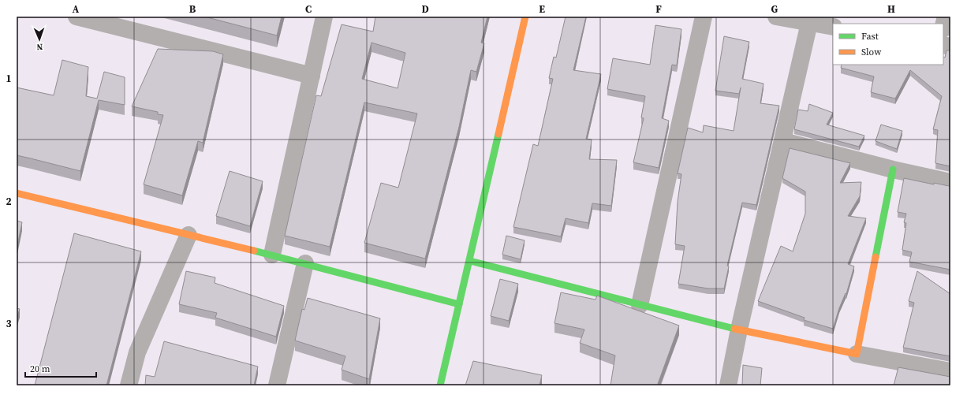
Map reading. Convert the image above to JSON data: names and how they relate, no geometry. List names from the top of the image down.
{
  "legend": ["Fast", "Slow"],
  "scale_bar": "20 m",
  "north": "bottom",
  "grid": {
    "columns": [
      "A",
      "B",
      "C",
      "D",
      "E",
      "F",
      "G",
      "H"
    ],
    "rows": ["1", "2", "3"]
  }
}
